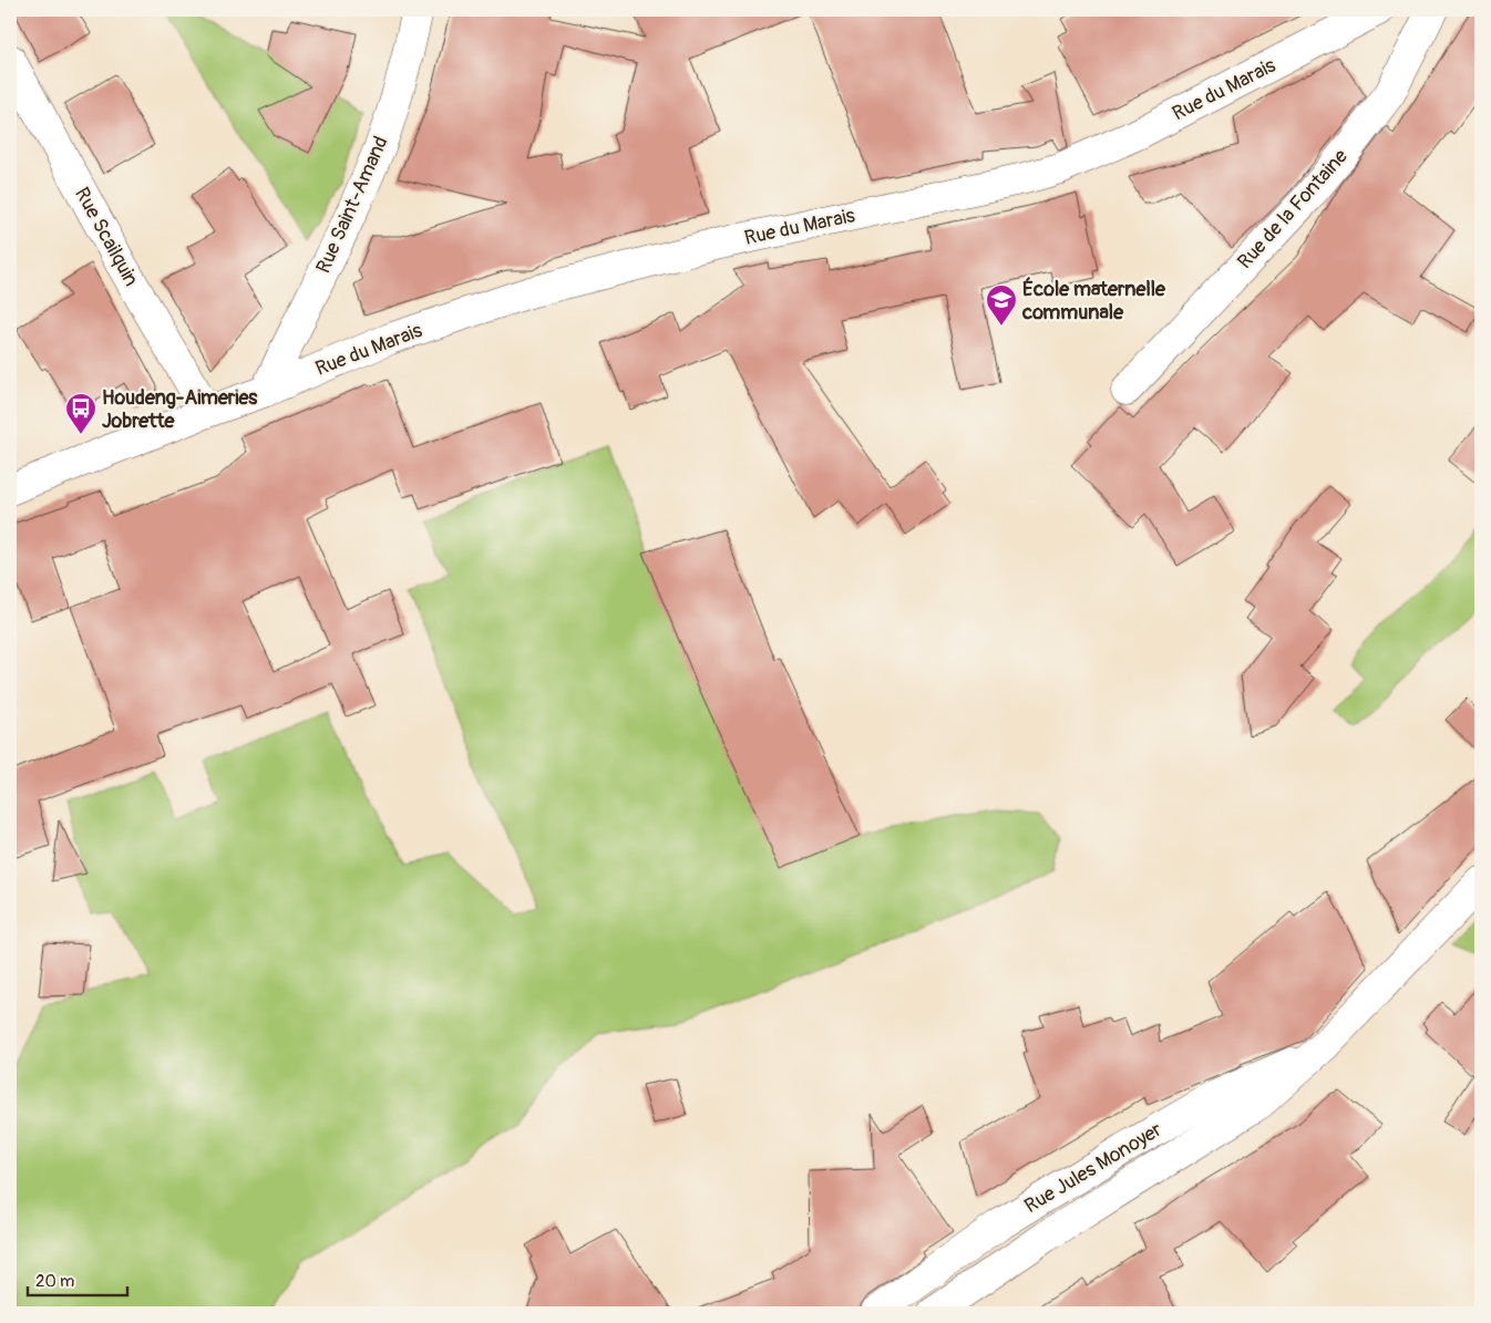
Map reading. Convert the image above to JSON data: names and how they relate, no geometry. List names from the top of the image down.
{
  "streets": {
    "street": [
      "Rue du Marais",
      "Rue Saint-Amand",
      "Rue de la Fontaine",
      "Rue Scailquin",
      "Rue Jules Monoyer"
    ]
  },
  "crossings": [
    ["Rue du Marais", "Rue Saint-Amand"],
    ["Rue du Marais", "Rue Scailquin"]
  ],
  "places": {
    "school or university": ["École maternelle communale"],
    "bus stop": ["Houdeng-Aimeries Jobrette"]
  },
  "scale_bar": "20 m"
}
